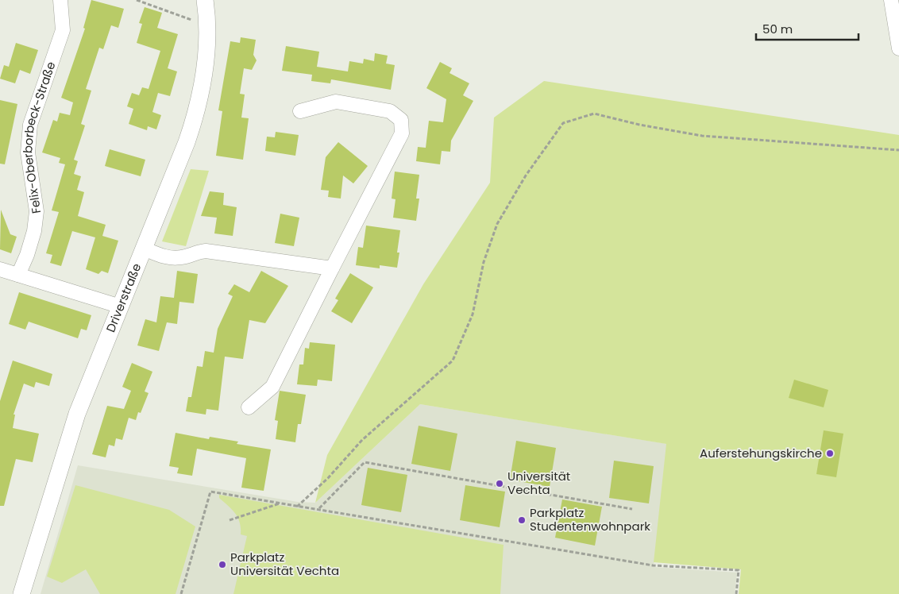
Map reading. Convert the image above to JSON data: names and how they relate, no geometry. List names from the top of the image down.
{
  "streets": {
    "street": ["Felix-Oberborbeck-Straße", "Driverstraße"]
  },
  "places": [
    "Auferstehungskirche",
    "Universität Vechta",
    "Parkplatz Studentenwohnpark",
    "Parkplatz Universität Vechta"
  ],
  "scale_bar": "50 m"
}
